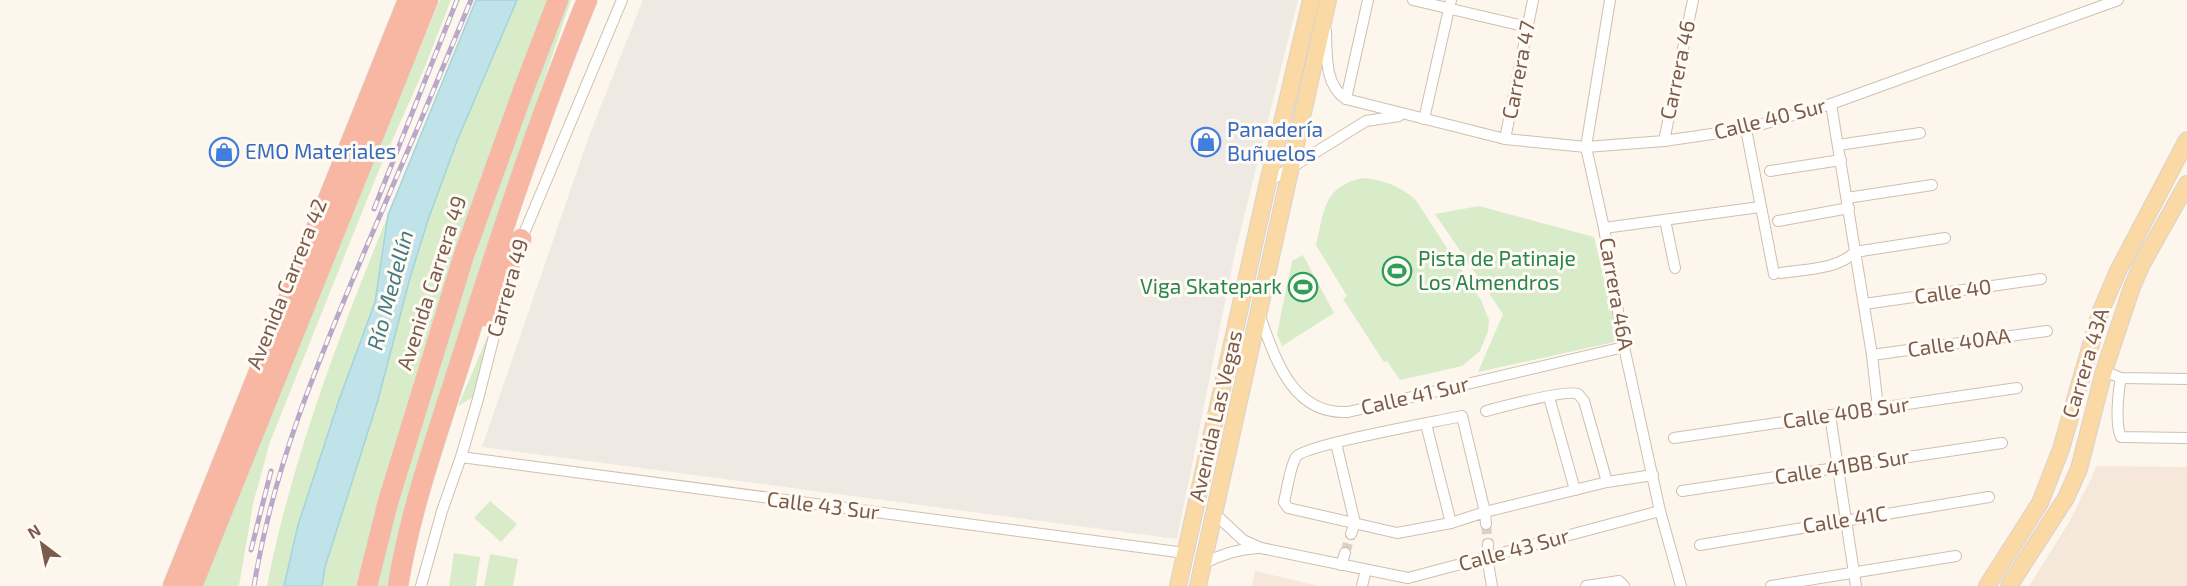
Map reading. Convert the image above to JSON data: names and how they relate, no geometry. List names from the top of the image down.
{
  "streets": {
    "highway": ["Avenida Carrera 49", "Avenida Carrera 42"],
    "main road": ["Carrera 43A", "Avenida Las Vegas"],
    "street": [
      "Carrera 47",
      "Carrera 46",
      "Calle 40 Sur",
      "Carrera 49",
      "Calle 40",
      "Carrera 46A",
      "Calle 40AA",
      "Calle 41 Sur",
      "Calle 40B Sur",
      "Calle 41BB Sur",
      "Calle 43 Sur",
      "Calle 41C"
    ]
  },
  "crossings": [
    ["Carrera 47", "Calle 40 Sur"],
    ["Carrera 46", "Calle 40 Sur"],
    ["Calle 40 Sur", "Carrera 46A"],
    ["Calle 40 Sur", "Avenida Las Vegas"],
    ["Carrera 49", "Calle 43 Sur"],
    ["Carrera 46A", "Calle 41 Sur"],
    ["Carrera 46A", "Calle 43 Sur"],
    ["Calle 41 Sur", "Avenida Las Vegas"],
    ["Avenida Las Vegas", "Calle 43 Sur"]
  ],
  "water": ["Río Medellín"],
  "places": {
    "shop": ["Panadería Buñuelos", "EMO Materiales"],
    "sports": ["Pista de Patinaje Los Almendros", "Viga Skatepark"]
  },
  "north": "top left"
}
